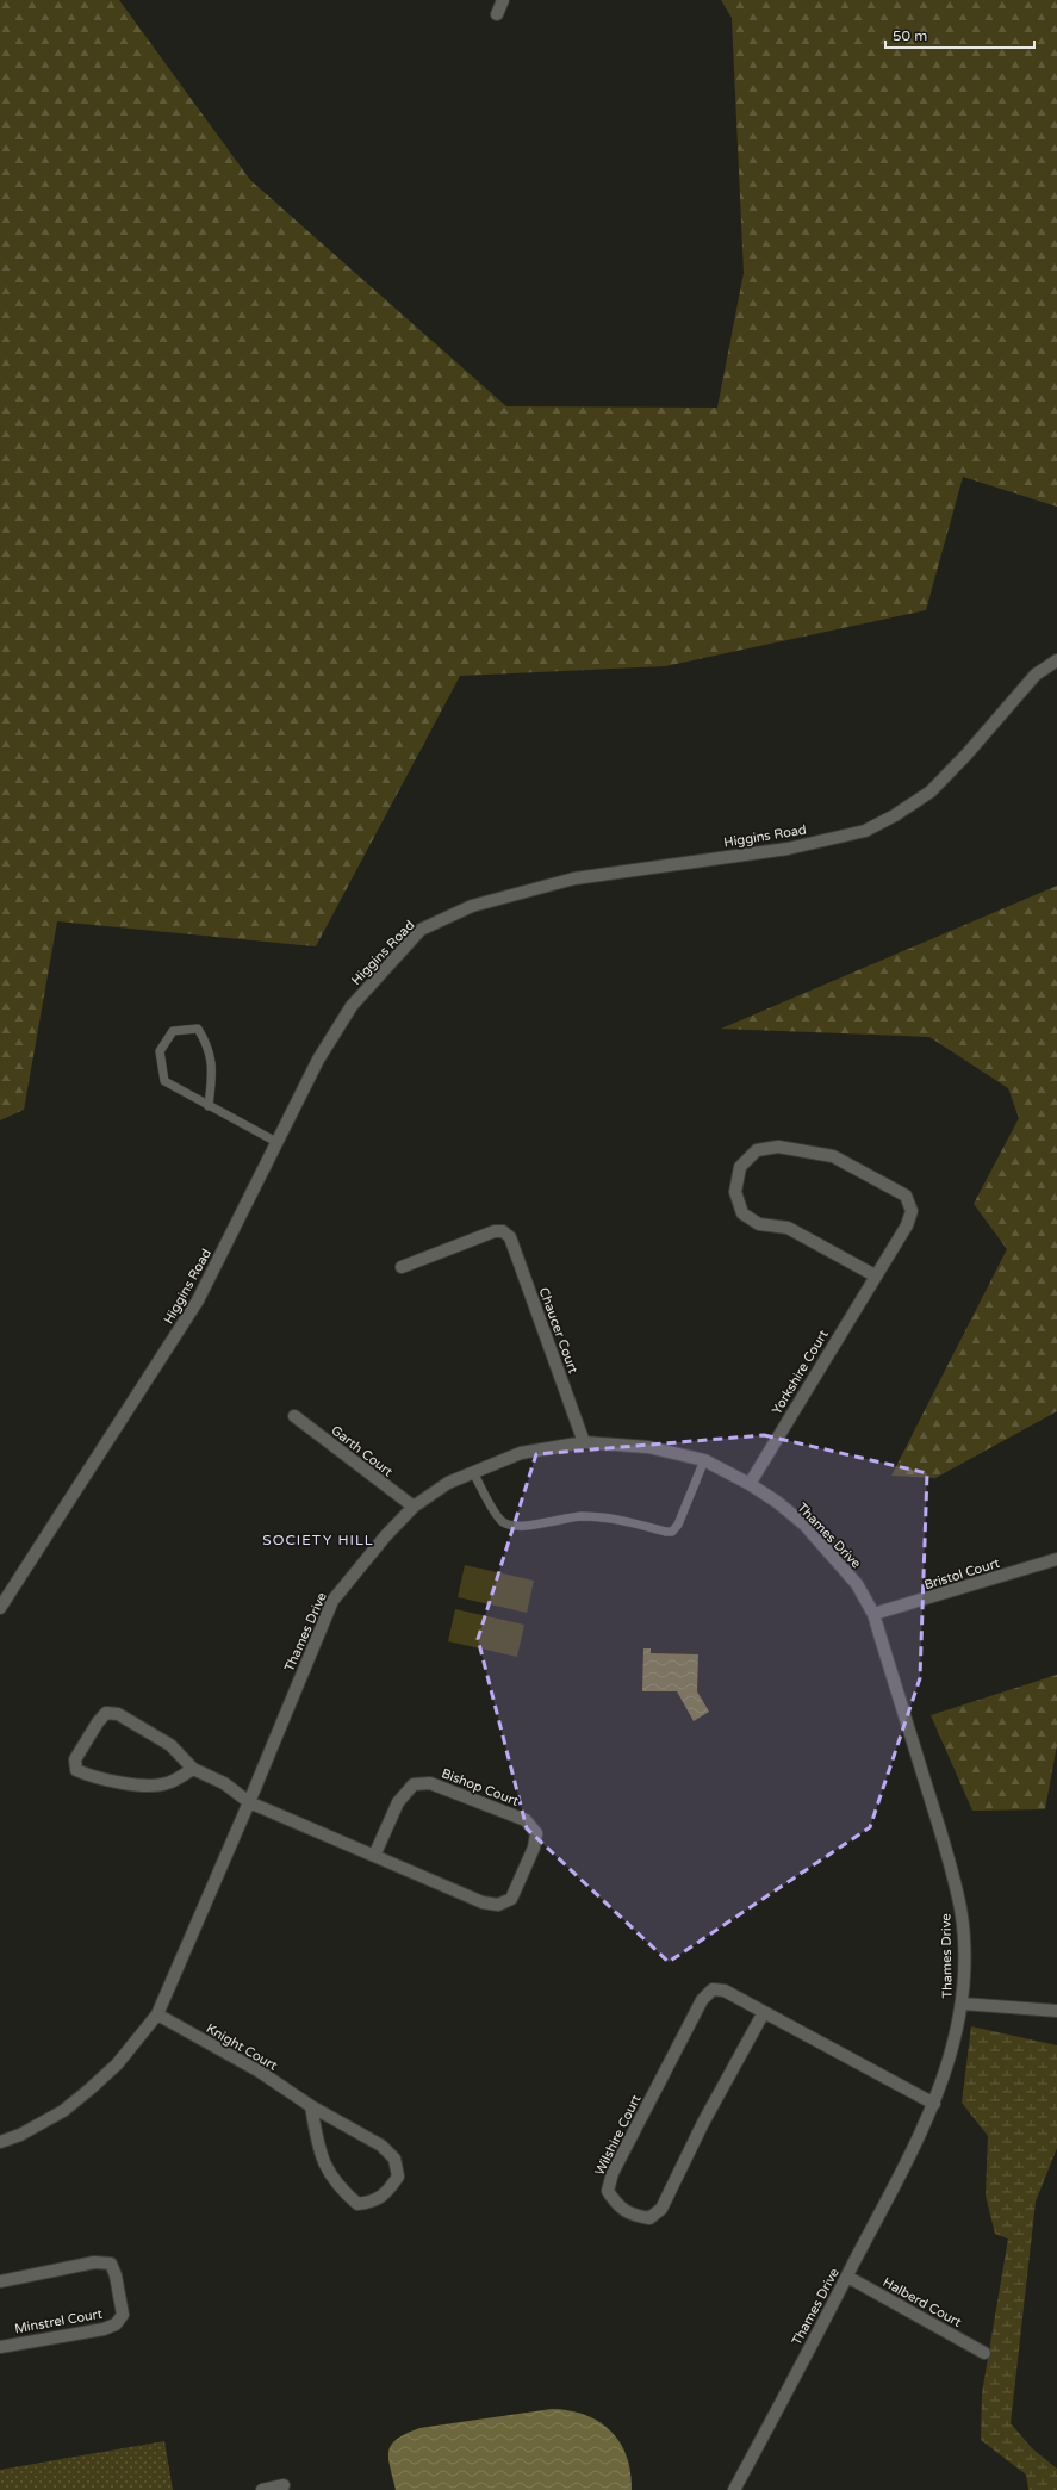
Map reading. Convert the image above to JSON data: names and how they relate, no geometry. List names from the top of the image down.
{
  "streets": {
    "street": [
      "Higgins Road",
      "Chaucer Court",
      "Yorkshire Court",
      "Garth Court",
      "Thames Drive",
      "Bristol Court",
      "Bishop Court",
      "Knight Court",
      "Wilshire Court",
      "Halberd Court",
      "Minstrel Court"
    ]
  },
  "crossings": [
    ["Chaucer Court", "Thames Drive"],
    ["Yorkshire Court", "Thames Drive"],
    ["Garth Court", "Thames Drive"],
    ["Thames Drive", "Bristol Court"],
    ["Thames Drive", "Bishop Court"],
    ["Thames Drive", "Knight Court"],
    ["Thames Drive", "Wilshire Court"],
    ["Thames Drive", "Halberd Court"]
  ],
  "districts": ["SOCIETY HILL"],
  "scale_bar": "50 m"
}
